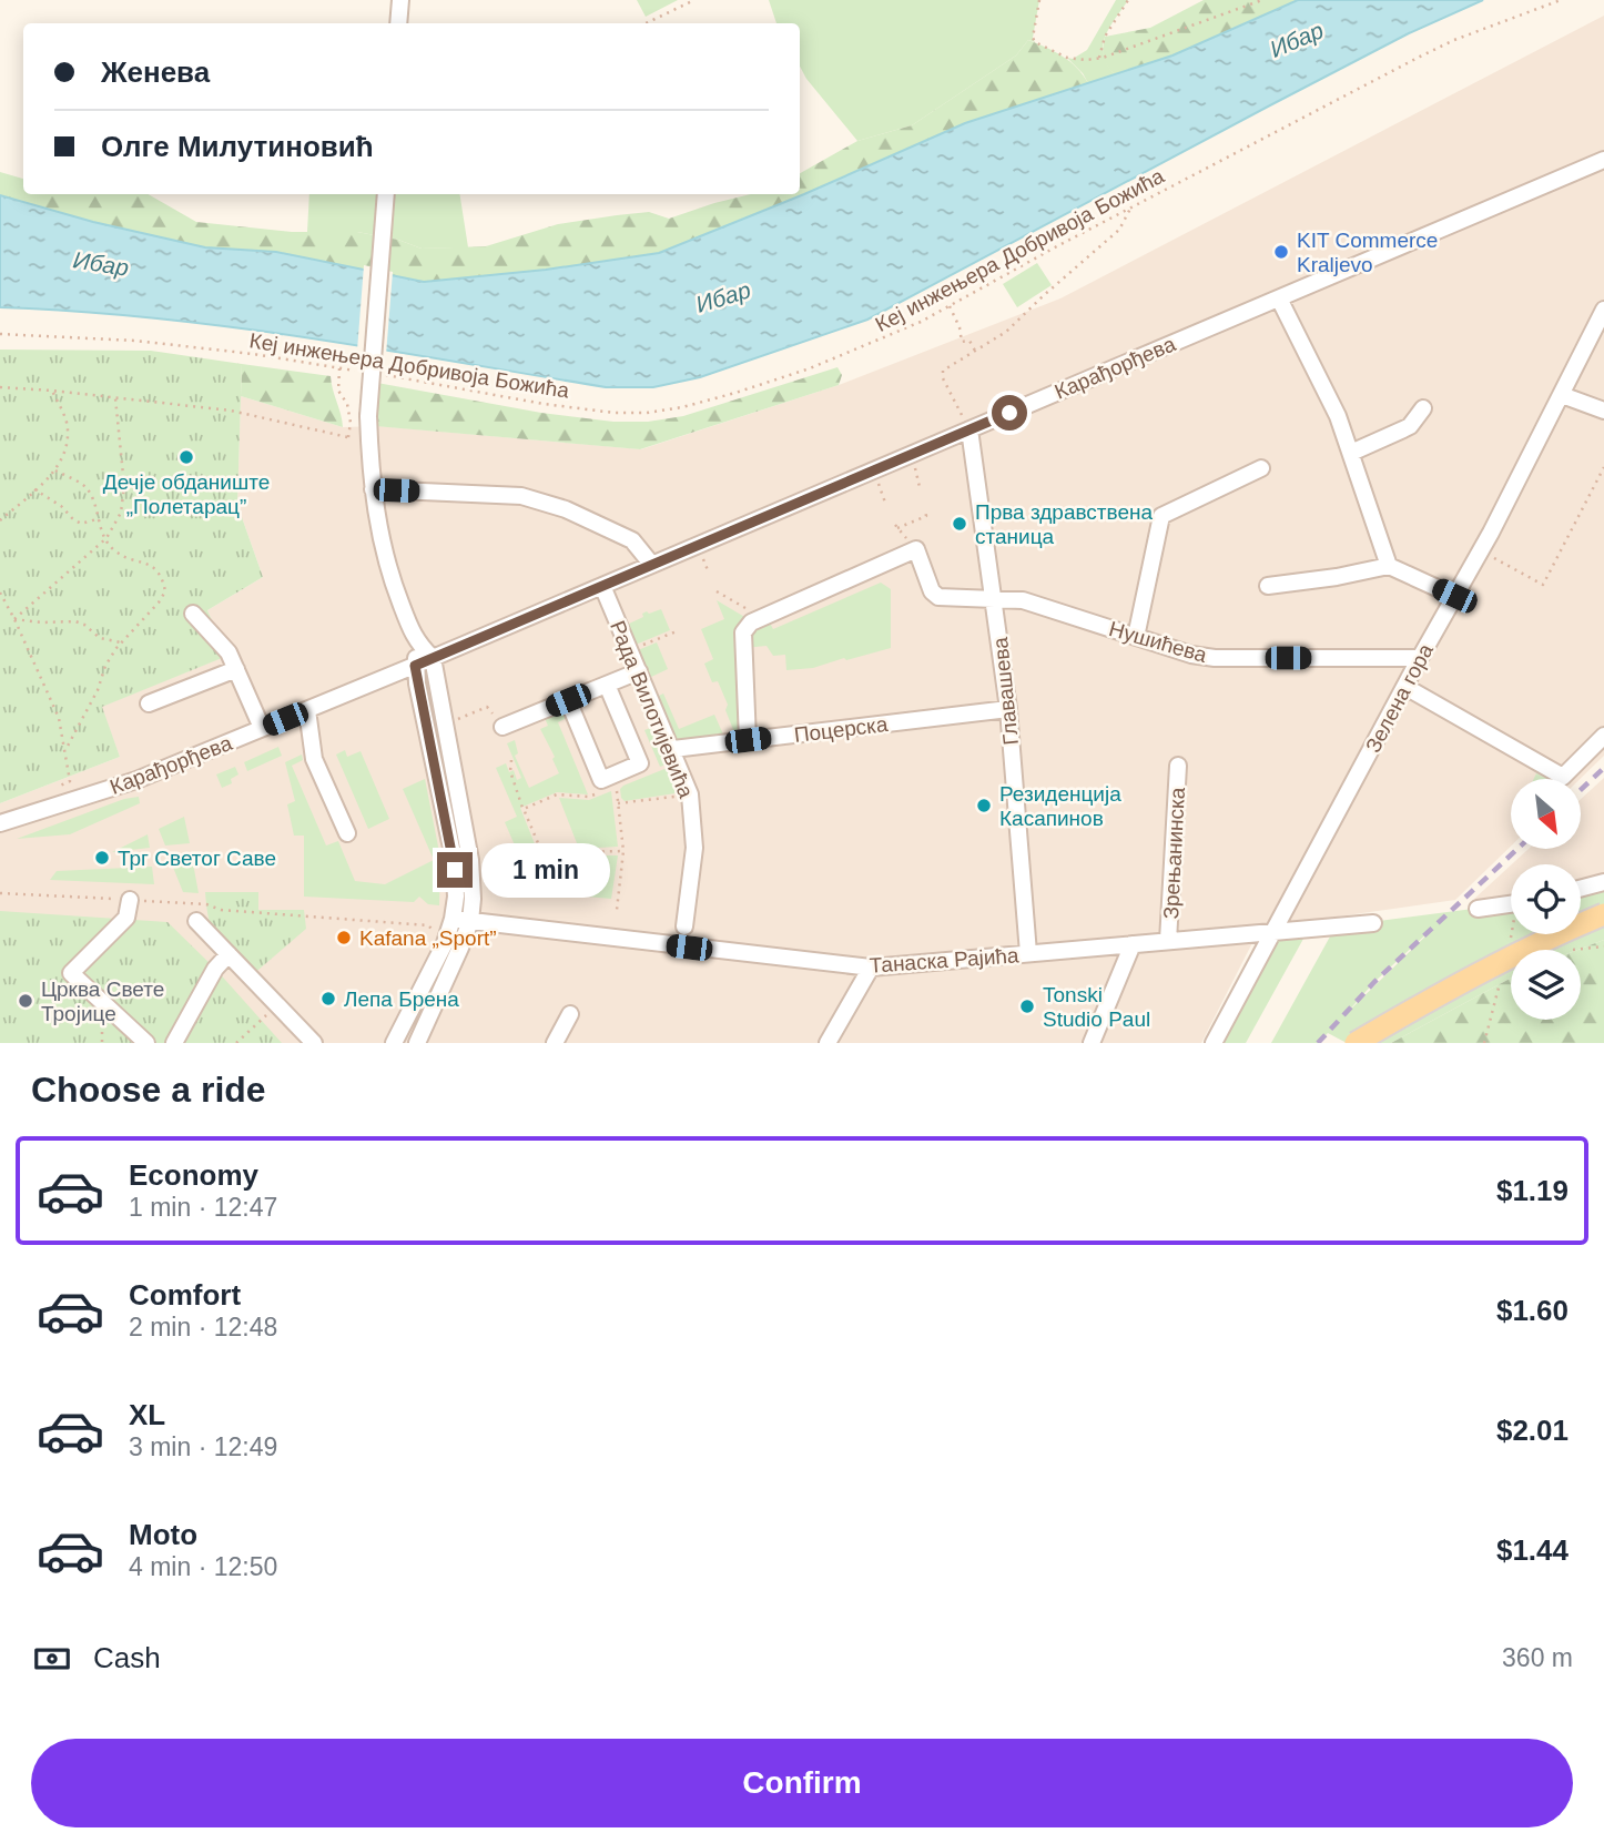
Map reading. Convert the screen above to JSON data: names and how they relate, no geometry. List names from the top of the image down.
{
  "streets": {
    "street": [
      "Карађорђева",
      "Нушићева",
      "Главашева",
      "Зелена гора",
      "Рада Вилотијевића",
      "Поцерска",
      "Зрењанинска",
      "Танаска Рајића"
    ],
    "path": ["Кеј инжењера Добривоја Божића"]
  },
  "crossings": [
    ["Карађорђева", "Главашева"],
    ["Карађорђева", "Рада Вилотијевића"],
    ["Нушићева", "Главашева"],
    ["Нушићева", "Зелена гора"],
    ["Главашева", "Поцерска"],
    ["Главашева", "Танаска Рајића"],
    ["Зелена гора", "Танаска Рајића"],
    ["Рада Вилотијевића", "Поцерска"],
    ["Зрењанинска", "Танаска Рајића"]
  ],
  "water": ["Ибар"],
  "places": [
    "KIT Commerce Kraljevo",
    "Дечје обданиште „Полетарац”",
    "Прва здравствена станица",
    "Резиденција Касапинов",
    "Трг Светог Саве",
    "Kafana „Sport”",
    "Лепа Брена",
    "Црква Свете Тројице",
    "Tonski Studio Paul"
  ],
  "north": "bottom right",
  "page": {
    "banner": ["Женева", "Олге Милутиновић"],
    "bubble": "1 min",
    "heading": "Choose a ride",
    "list": [
      {
        "name": "Economy",
        "note": "1 min · 12:47",
        "value": "$1.19"
      },
      {
        "name": "Comfort",
        "note": "2 min · 12:48",
        "value": "$1.60"
      },
      {
        "name": "XL",
        "note": "3 min · 12:49",
        "value": "$2.01"
      },
      {
        "name": "Moto",
        "note": "4 min · 12:50",
        "value": "$1.44"
      }
    ],
    "pay": ["Cash", "360 m"],
    "buttons": "Confirm"
  }
}
